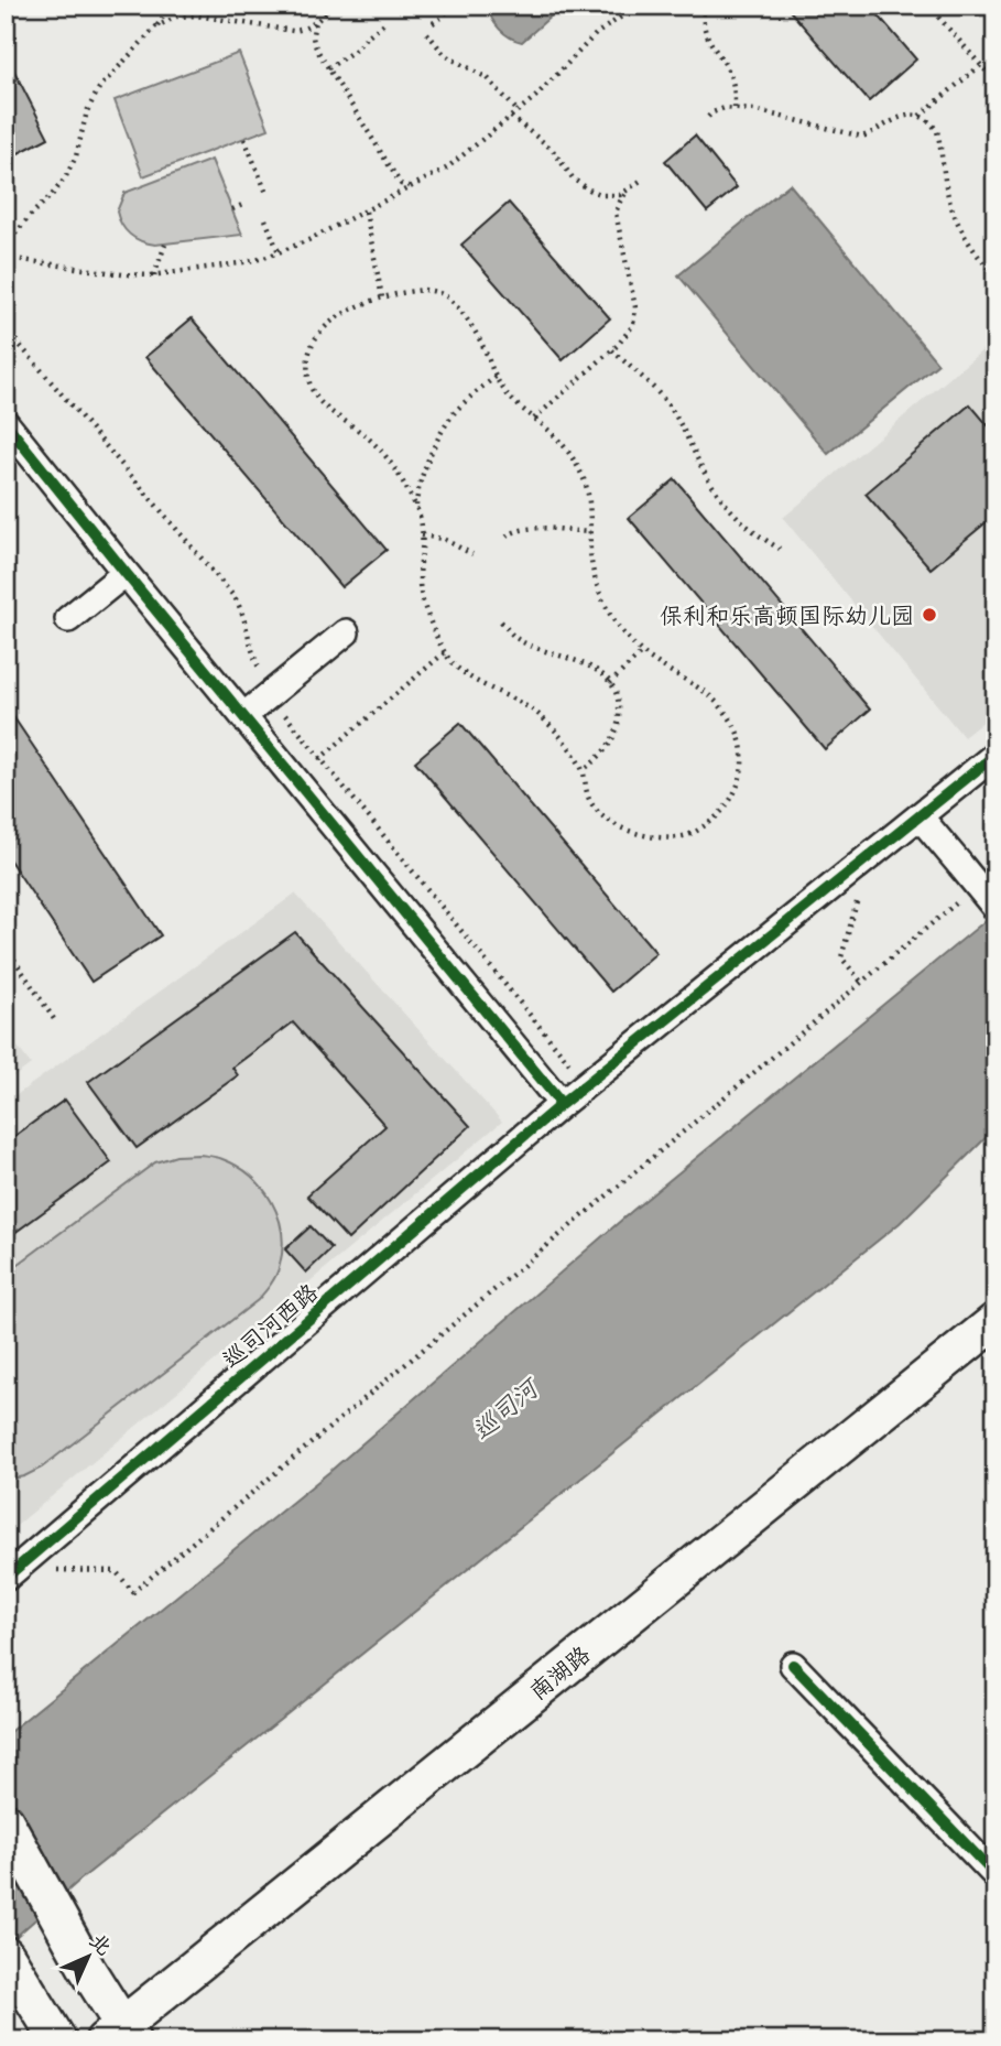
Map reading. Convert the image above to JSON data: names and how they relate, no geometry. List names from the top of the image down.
{
  "streets": {
    "main road": ["南湖路"],
    "street": ["巡司河西路"]
  },
  "water": ["巡司河"],
  "places": ["保利和乐高顿国际幼儿园"],
  "north": "top right"
}
